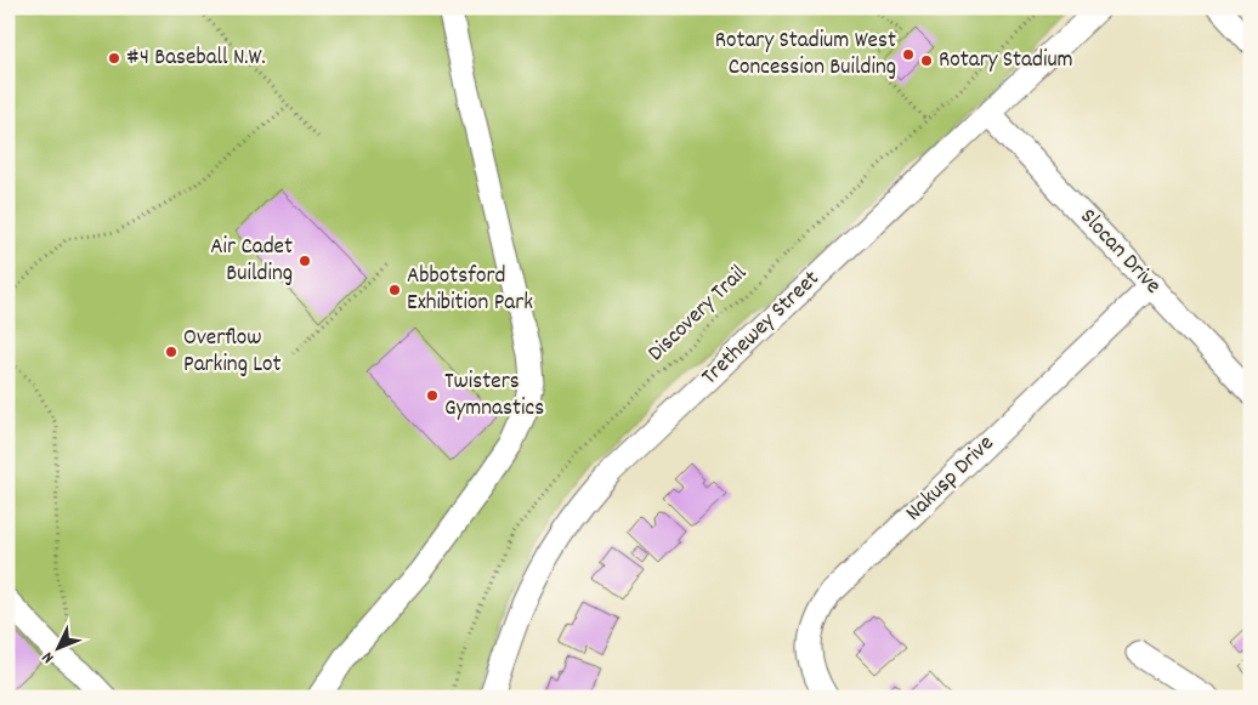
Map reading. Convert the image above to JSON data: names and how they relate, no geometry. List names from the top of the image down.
{
  "streets": {
    "street": ["Slocan Drive", "Trethewey Street", "Nakusp Drive"],
    "path": ["Discovery Trail"]
  },
  "crossings": [
    ["Slocan Drive", "Trethewey Street"],
    ["Slocan Drive", "Nakusp Drive"]
  ],
  "places": [
    "Rotary Stadium West Concession Building",
    "#4 Baseball N.W.",
    "Rotary Stadium",
    "Air Cadet Building",
    "Abbotsford Exhibition Park",
    "Overflow Parking Lot",
    "Twisters Gymnastics"
  ],
  "north": "bottom left"
}
